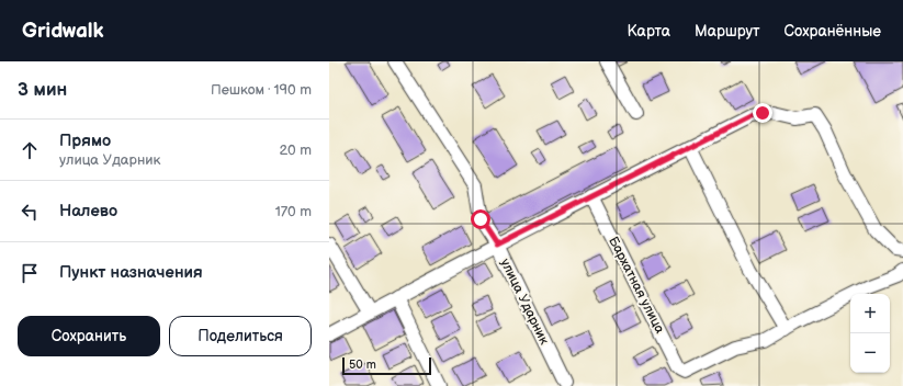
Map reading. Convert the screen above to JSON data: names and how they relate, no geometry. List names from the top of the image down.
{
  "streets": {
    "street": ["Бархатная улица", "улица Ударник"]
  },
  "scale_bar": "50 m",
  "page": {
    "header": "Gridwalk",
    "nav": ["Карта", "Маршрут", "Сохранённые"],
    "heading": ["3 мин", "Пешком · 190 m"],
    "list": [
      ["Прямо", "улица Ударник", "20 m"],
      ["Налево", "170 m"],
      "Пункт назначения"
    ],
    "map_buttons": ["+", "−"],
    "buttons": ["Сохранить", "Поделиться"],
    "scale": "50 m"
  }
}
